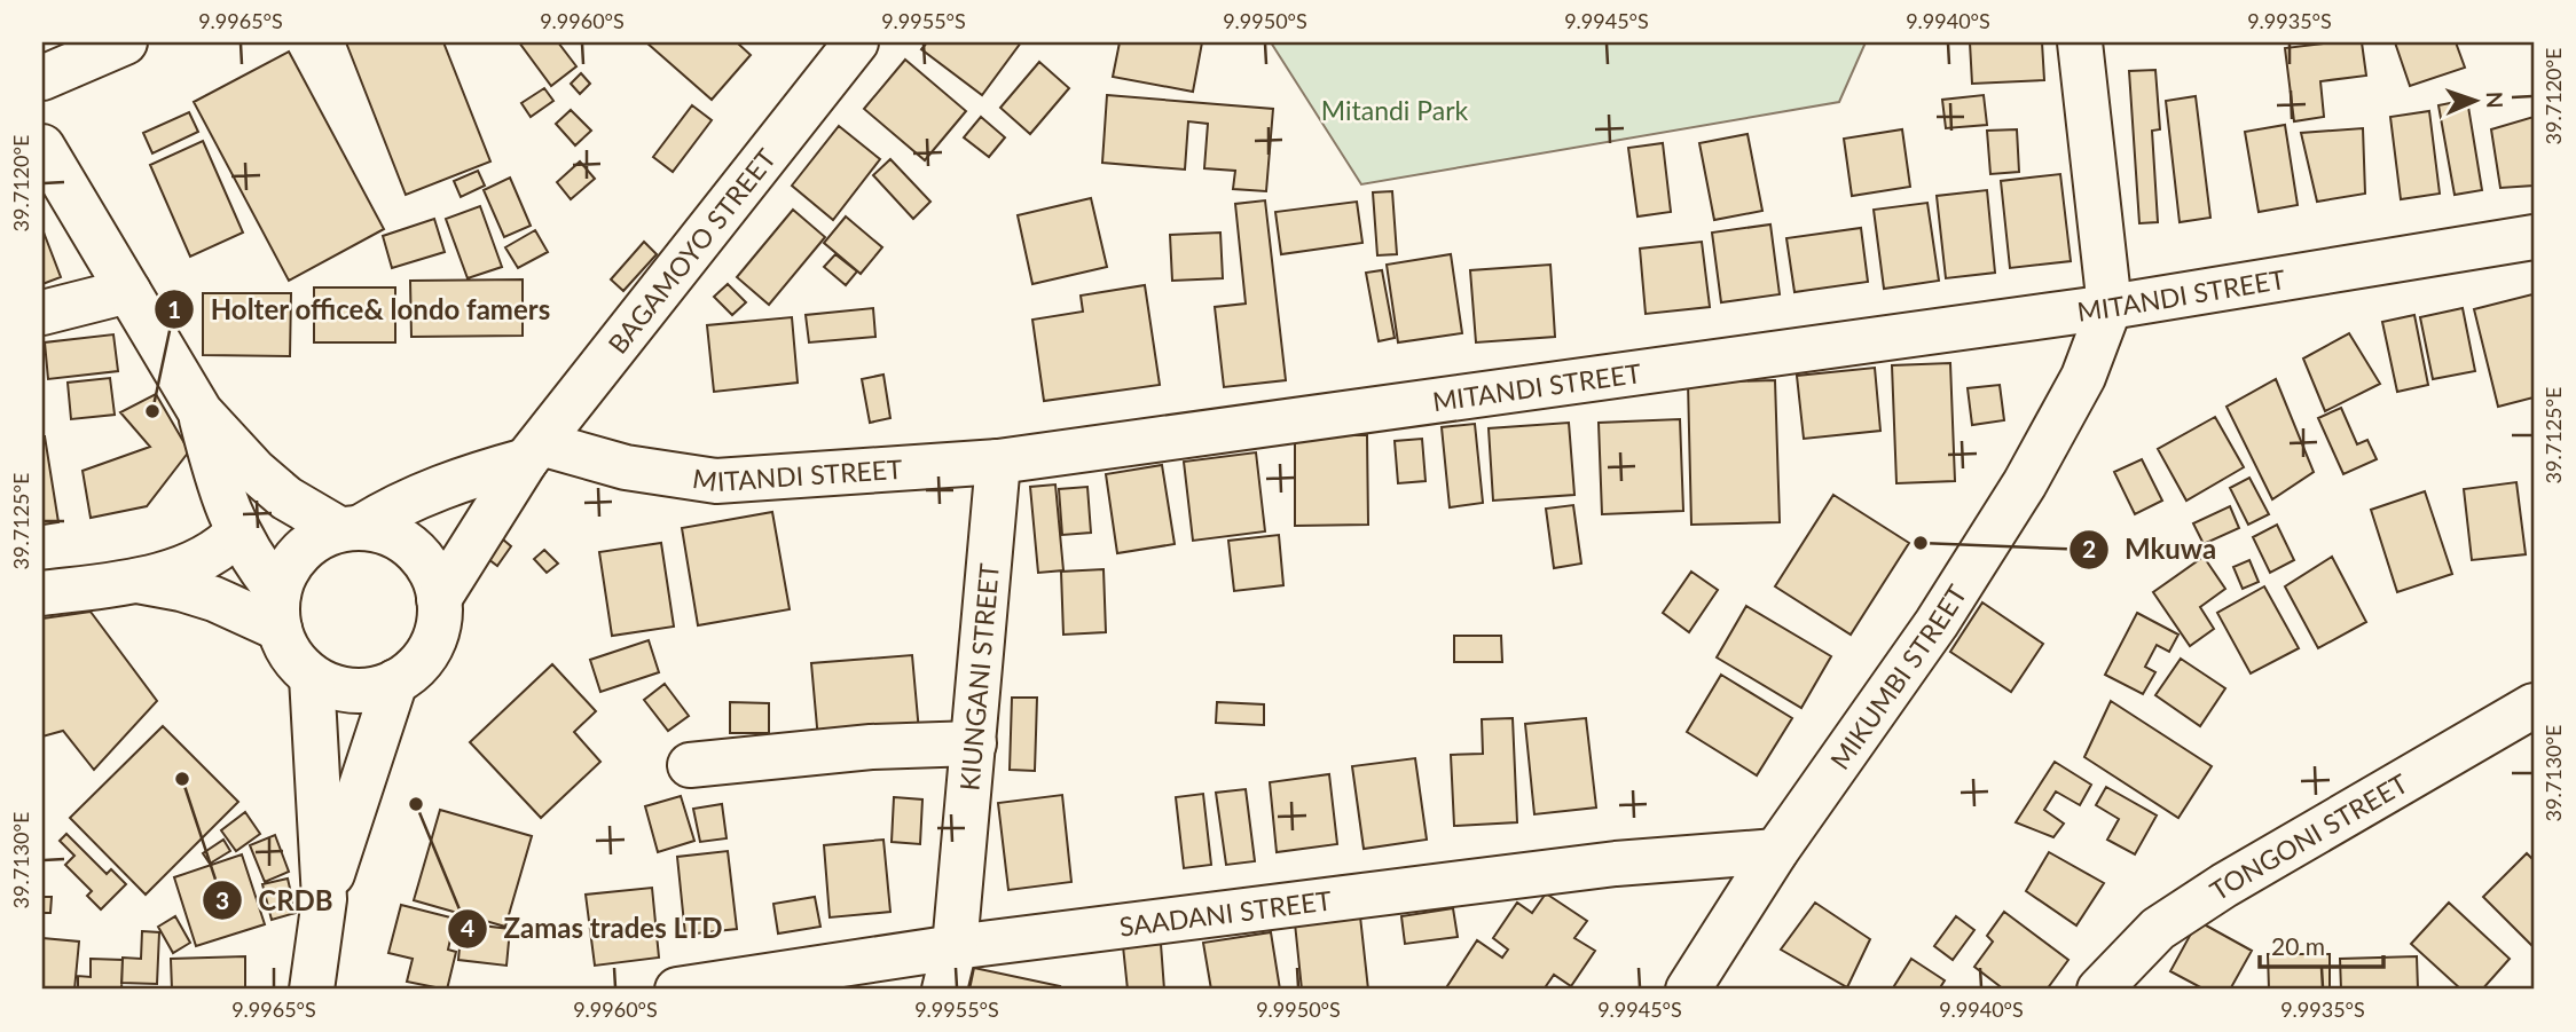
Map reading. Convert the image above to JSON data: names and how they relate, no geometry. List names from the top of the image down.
{
  "streets": {
    "street": [
      "BAGAMOYO STREET",
      "MITANDI STREET",
      "MIKUMBI STREET",
      "KIUNGANI STREET",
      "TONGONI STREET",
      "SAADANI STREET"
    ]
  },
  "crossings": [
    ["BAGAMOYO STREET", "MITANDI STREET"],
    ["MITANDI STREET", "MIKUMBI STREET"],
    ["MITANDI STREET", "KIUNGANI STREET"],
    ["MIKUMBI STREET", "SAADANI STREET"],
    ["KIUNGANI STREET", "SAADANI STREET"]
  ],
  "parks": ["Mitandi Park"],
  "places": [
    "Holter office& londo famers",
    "Mkuwa",
    "CRDB",
    "Zamas trades LTD"
  ],
  "scale_bar": "20 m",
  "north": "right",
  "coordinates": [
    "9.9965°S",
    "9.9960°S",
    "9.9955°S",
    "9.9950°S",
    "9.9945°S",
    "9.9940°S",
    "9.9935°S",
    "39.7120°E",
    "39.7125°E",
    "39.7130°E"
  ]
}
